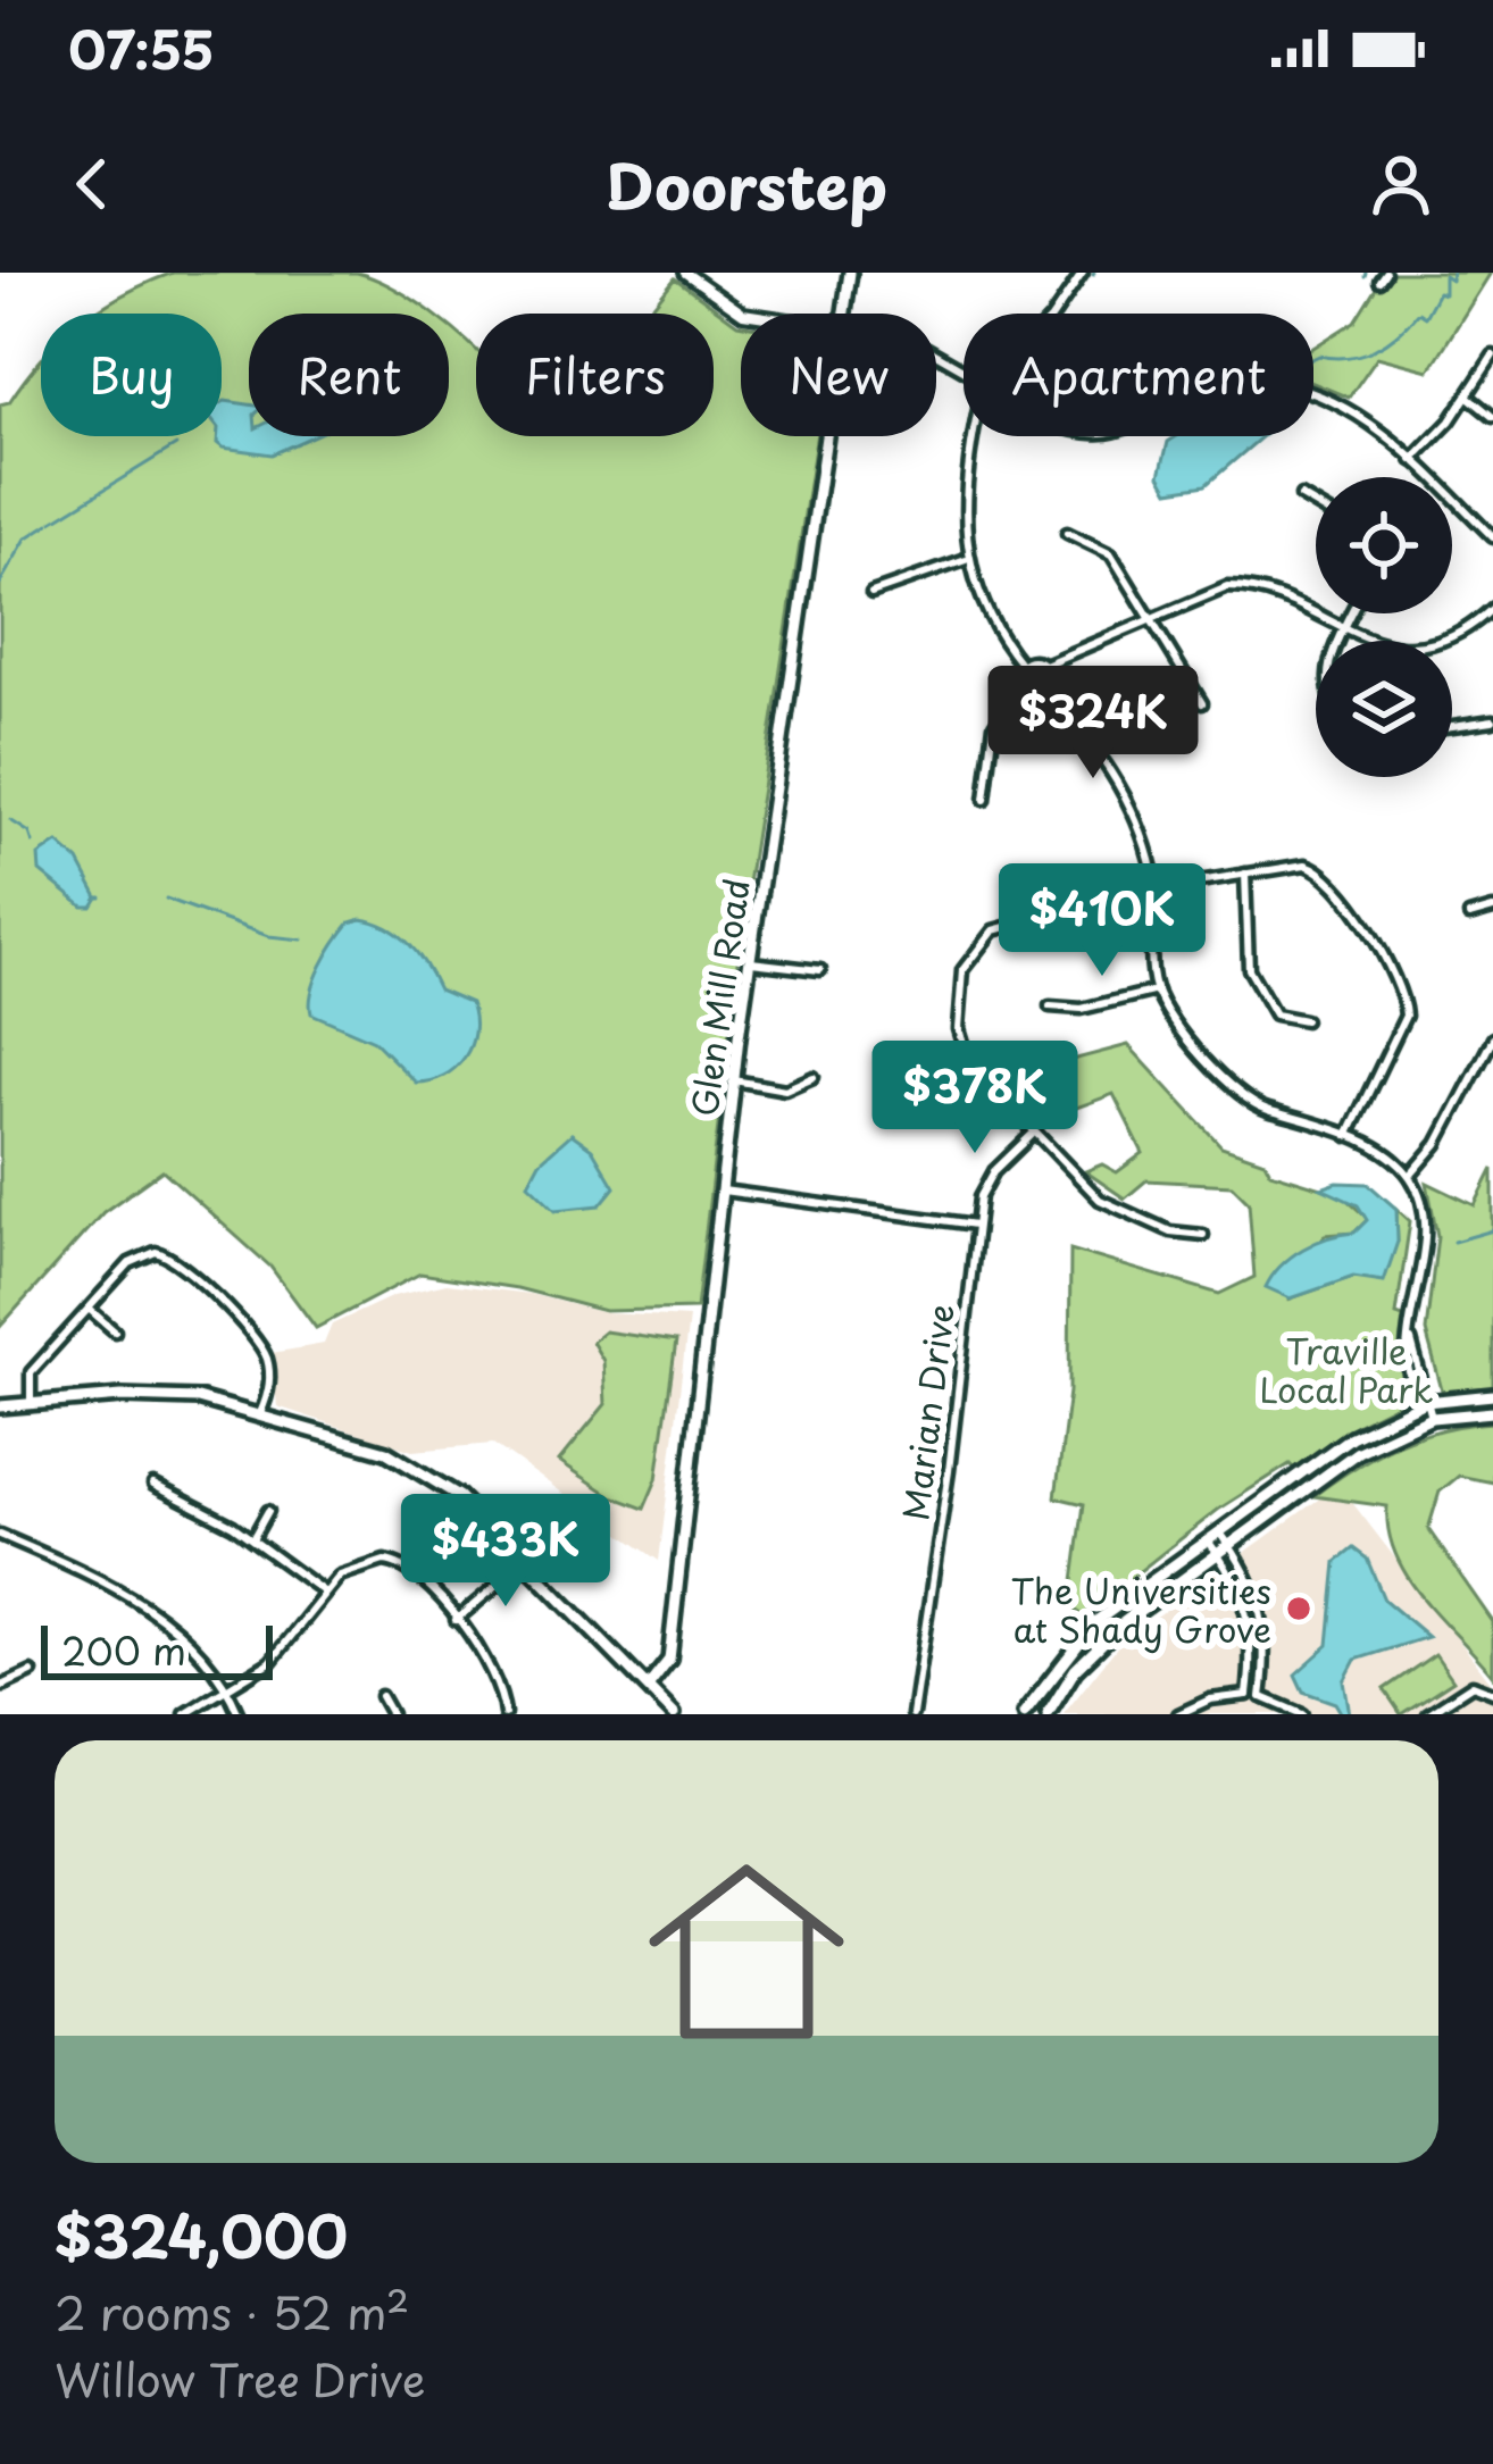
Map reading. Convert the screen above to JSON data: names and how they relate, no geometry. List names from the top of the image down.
{
  "streets": {
    "main road": ["Glen Mill Road"],
    "street": ["Marian Drive"]
  },
  "parks": ["Traville Local Park"],
  "places": ["The Universities at Shady Grove"],
  "scale_bar": "200 m",
  "page": {
    "status": "07:55",
    "header": "Doorstep",
    "chip": [
      "Buy",
      "Rent",
      "Filters",
      "New",
      "Apartment"
    ],
    "price": [
      "$324K",
      "$410K",
      "$378K",
      "$433K"
    ],
    "scale": "200 m",
    "list": [
      {
        "name": "$324,000",
        "note": "2 rooms · 52 m² · Willow Tree Drive"
      }
    ]
  }
}
